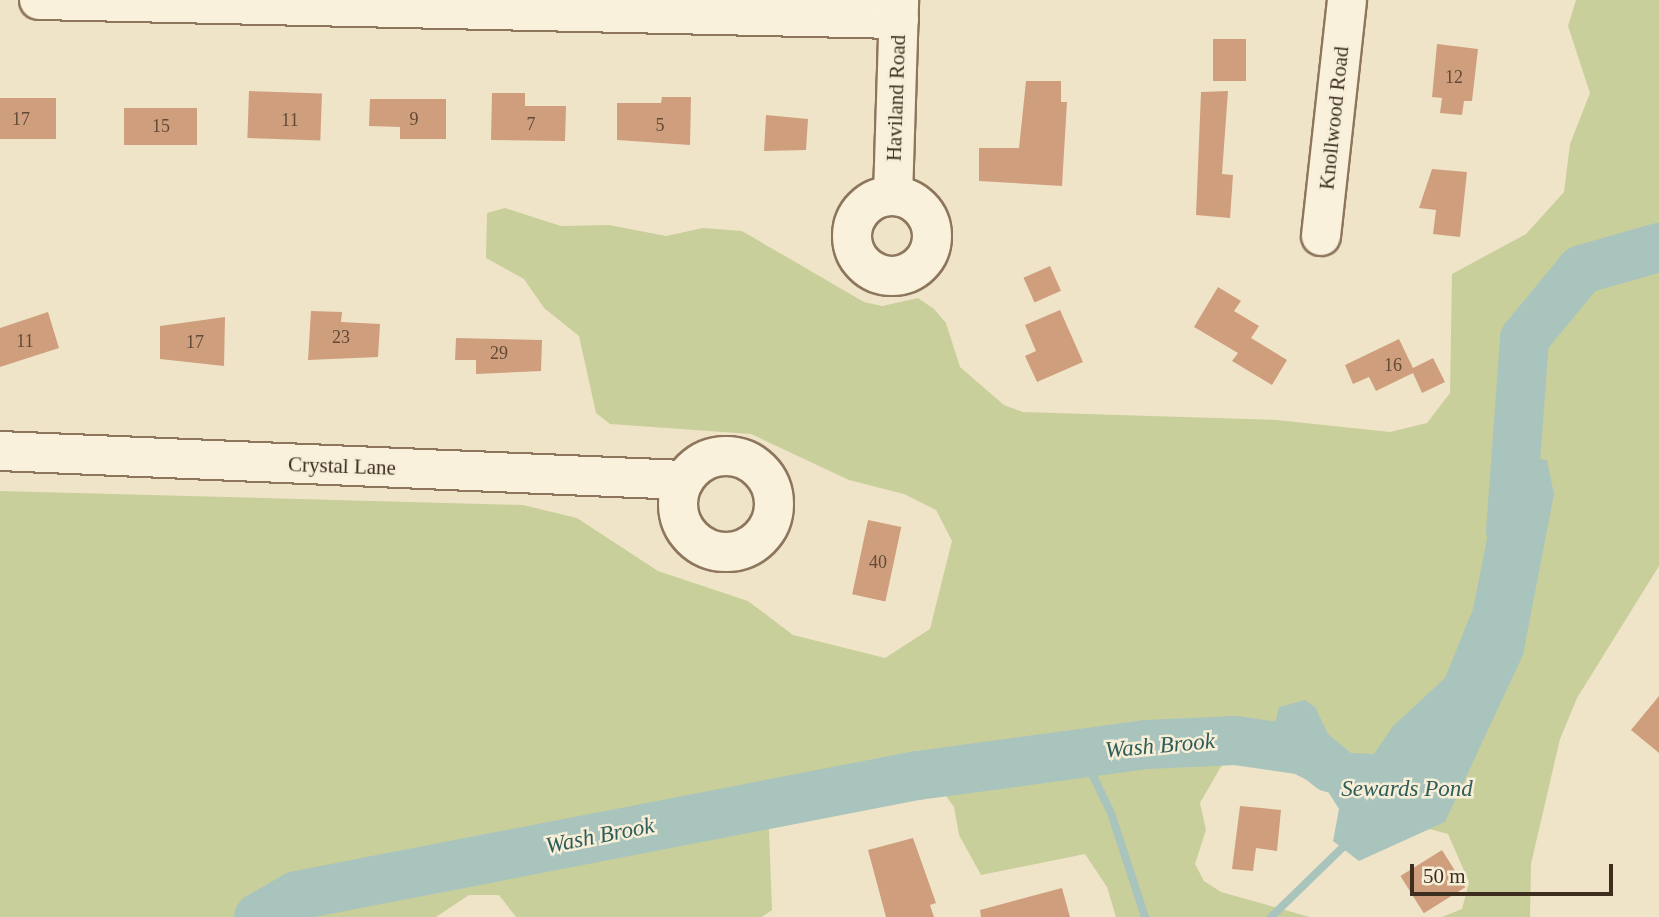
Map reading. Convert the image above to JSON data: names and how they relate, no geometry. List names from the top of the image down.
{
  "streets": {
    "street": ["Haviland Road", "Knollwood Road", "Crystal Lane"]
  },
  "water": ["Wash Brook", "Sewards Pond"],
  "house_numbers": [
    "12",
    "17",
    "9",
    "11",
    "7",
    "5",
    "15",
    "23",
    "11",
    "17",
    "29",
    "16",
    "40"
  ],
  "scale_bar": "50 m"
}
